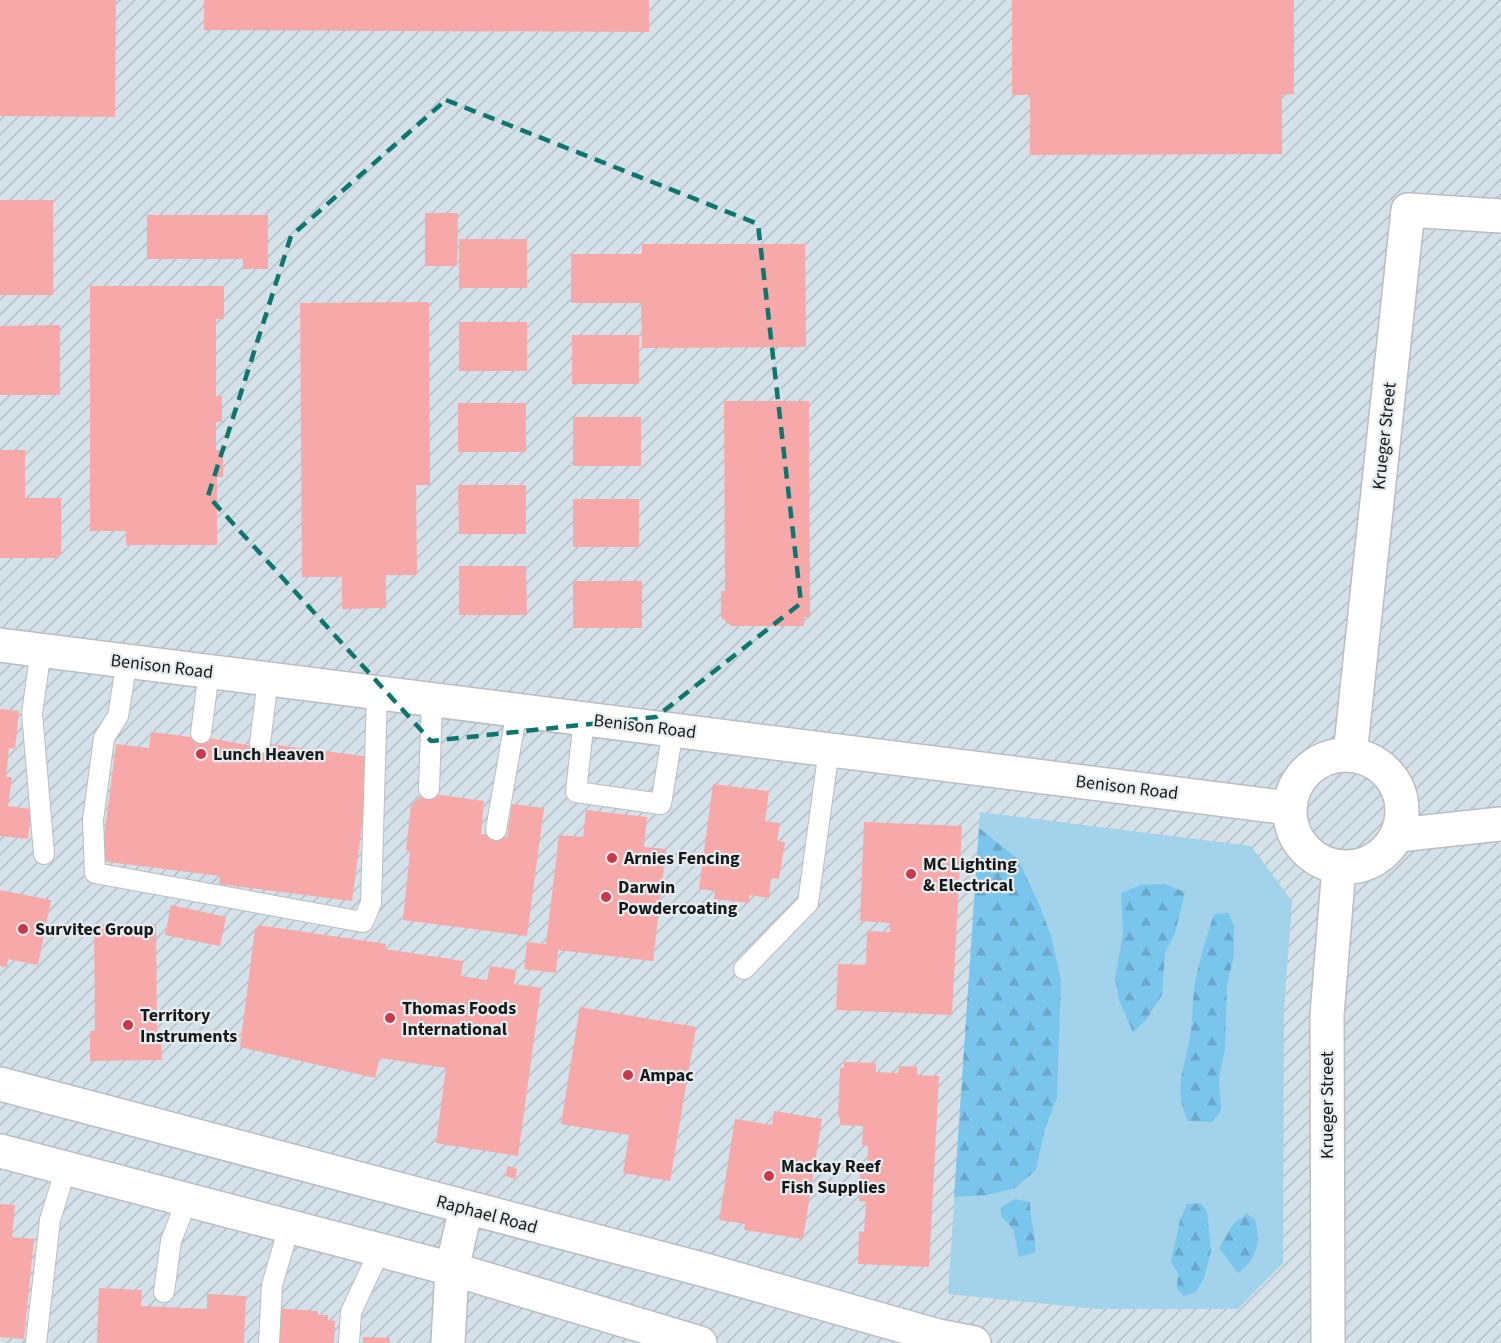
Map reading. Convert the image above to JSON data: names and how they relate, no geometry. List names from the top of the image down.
{
  "streets": {
    "street": ["Krueger Street", "Benison Road", "Raphael Road"]
  },
  "crossings": [
    ["Krueger Street", "Benison Road"]
  ],
  "places": [
    "Lunch Heaven",
    "Arnies Fencing",
    "MC Lighting & Electrical",
    "Darwin Powdercoating",
    "Survitec Group",
    "Thomas Foods International",
    "Territory Instruments",
    "Ampac",
    "Mackay Reef Fish Supplies"
  ]
}
